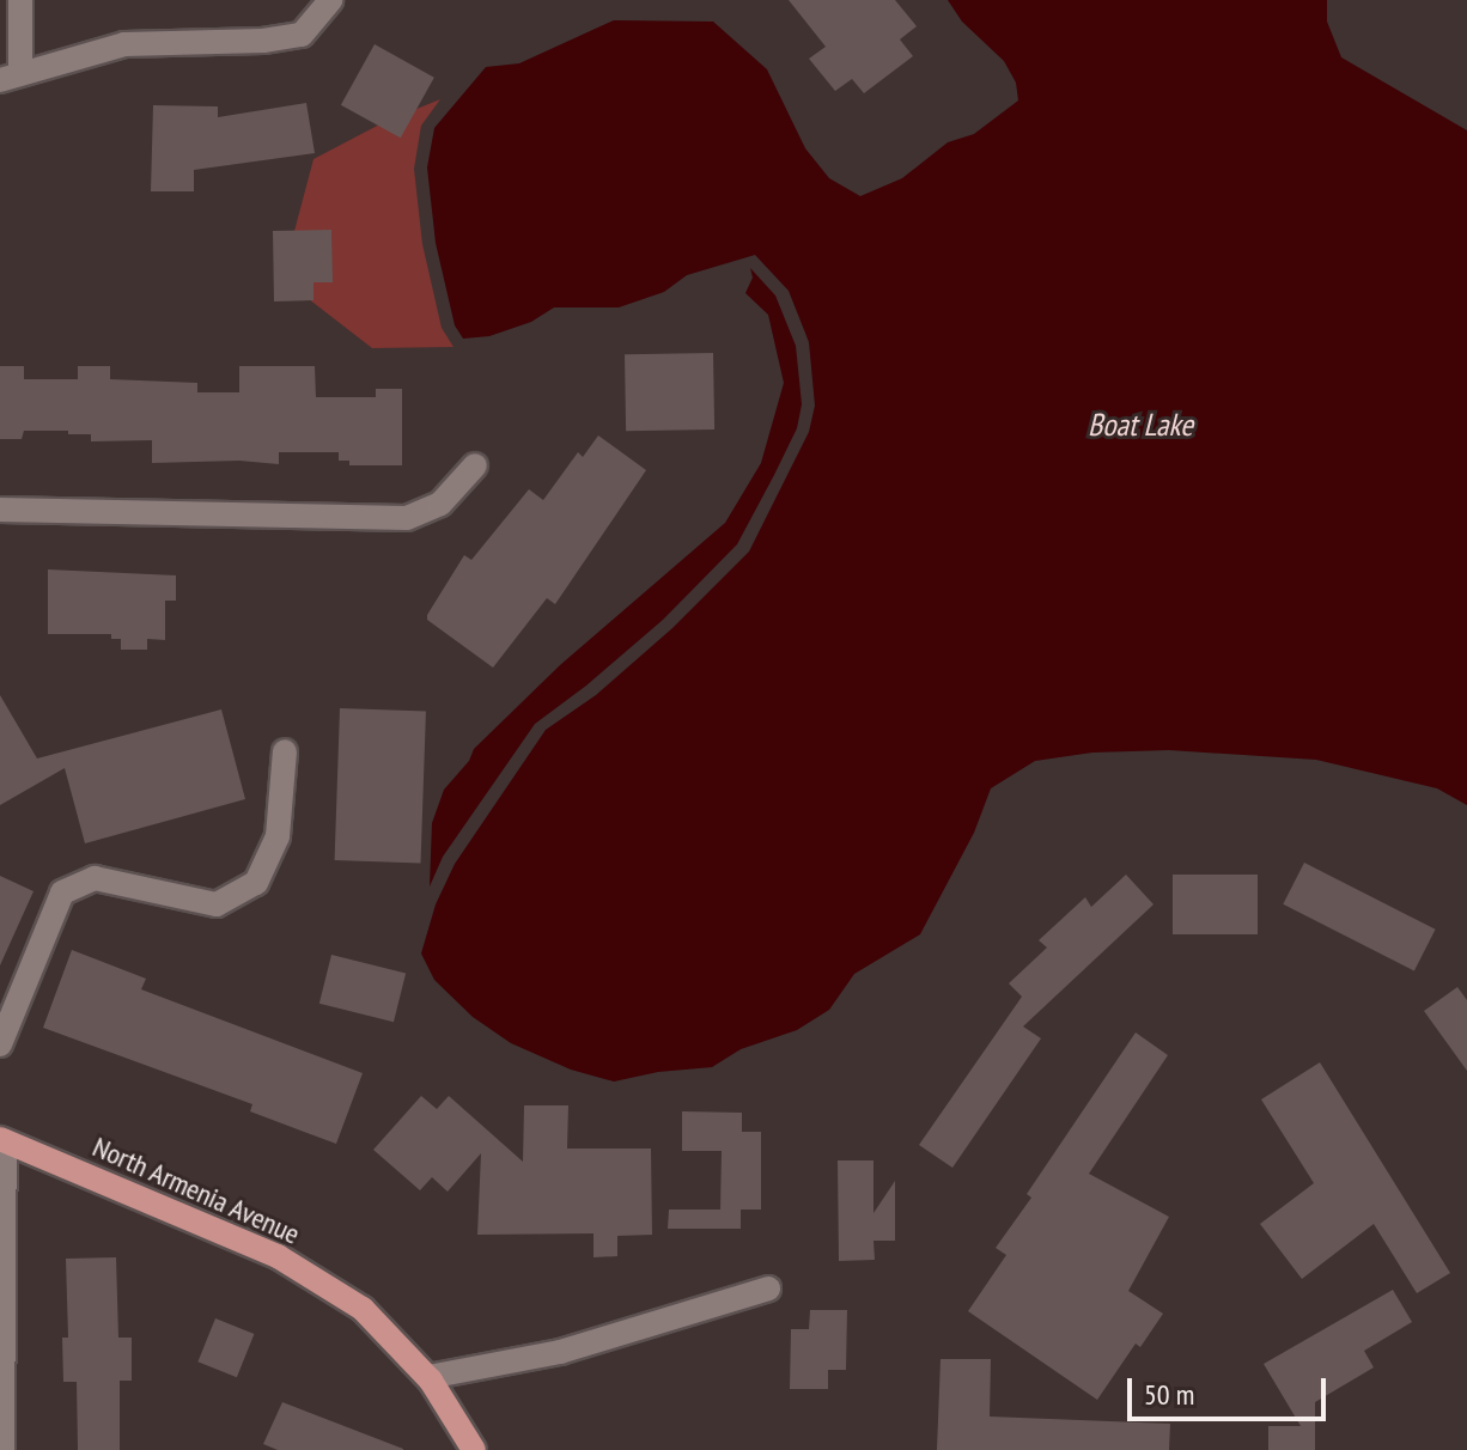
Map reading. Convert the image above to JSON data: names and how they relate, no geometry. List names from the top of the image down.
{
  "streets": {
    "main road": ["North Armenia Avenue"]
  },
  "water": ["Boat Lake"],
  "scale_bar": "50 m"
}
